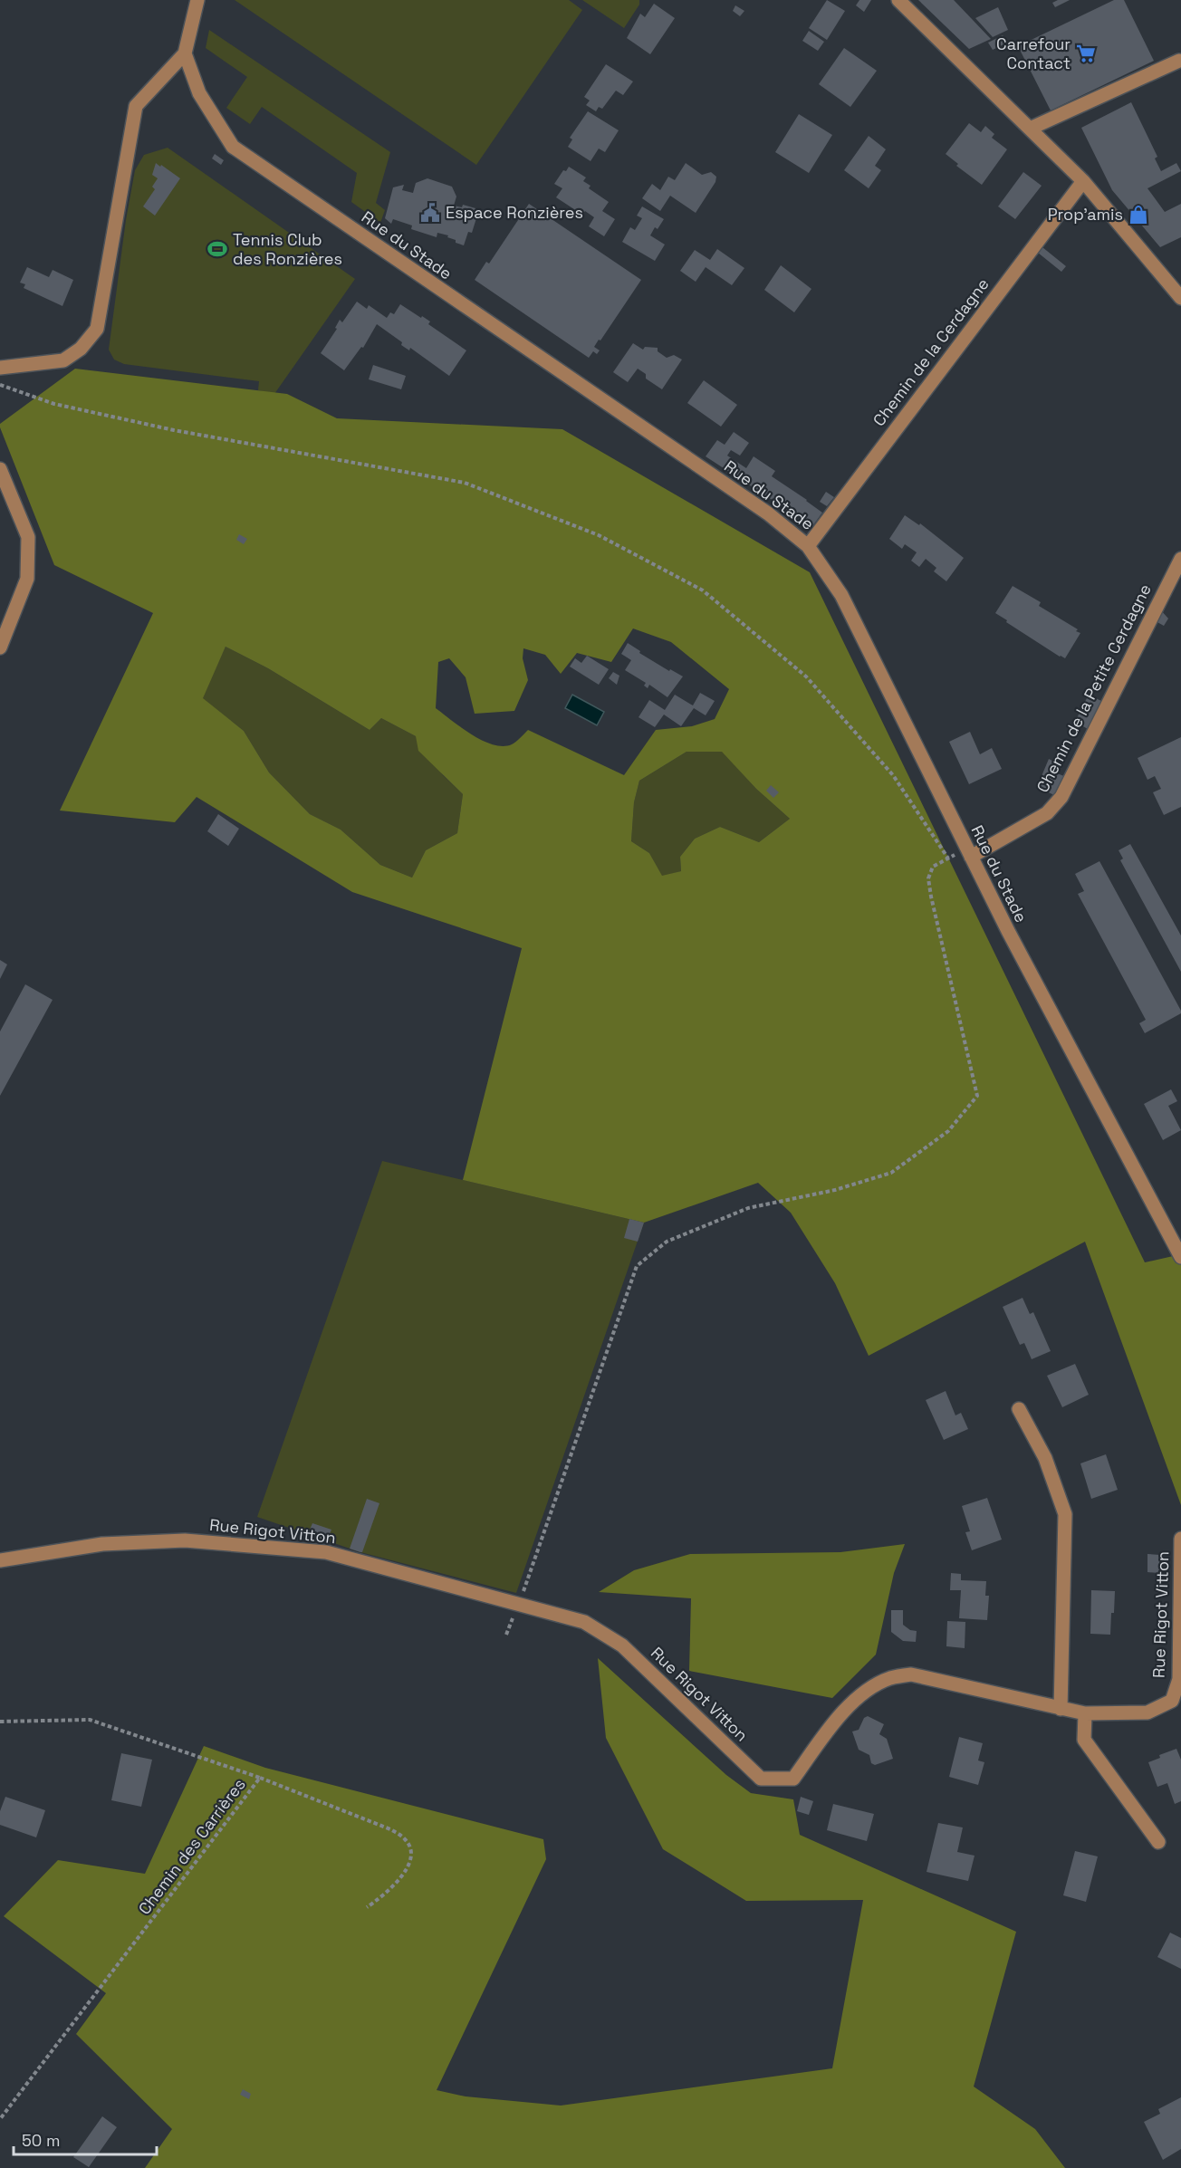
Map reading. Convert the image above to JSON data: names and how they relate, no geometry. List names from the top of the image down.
{
  "streets": {
    "street": [
      "Rue du Stade",
      "Chemin de la Cerdagne",
      "Chemin de la Petite Cerdagne",
      "Rue Rigot Vitton"
    ],
    "path": ["Chemin des Carrières"]
  },
  "crossings": [
    ["Rue du Stade", "Chemin de la Cerdagne"],
    ["Rue du Stade", "Chemin de la Petite Cerdagne"]
  ],
  "places": {
    "supermarket": ["Carrefour Contact"],
    "public building": ["Espace Ronzières"],
    "shop": ["Prop'amis"],
    "sports": ["Tennis Club des Ronzières"]
  },
  "scale_bar": "50 m"
}
